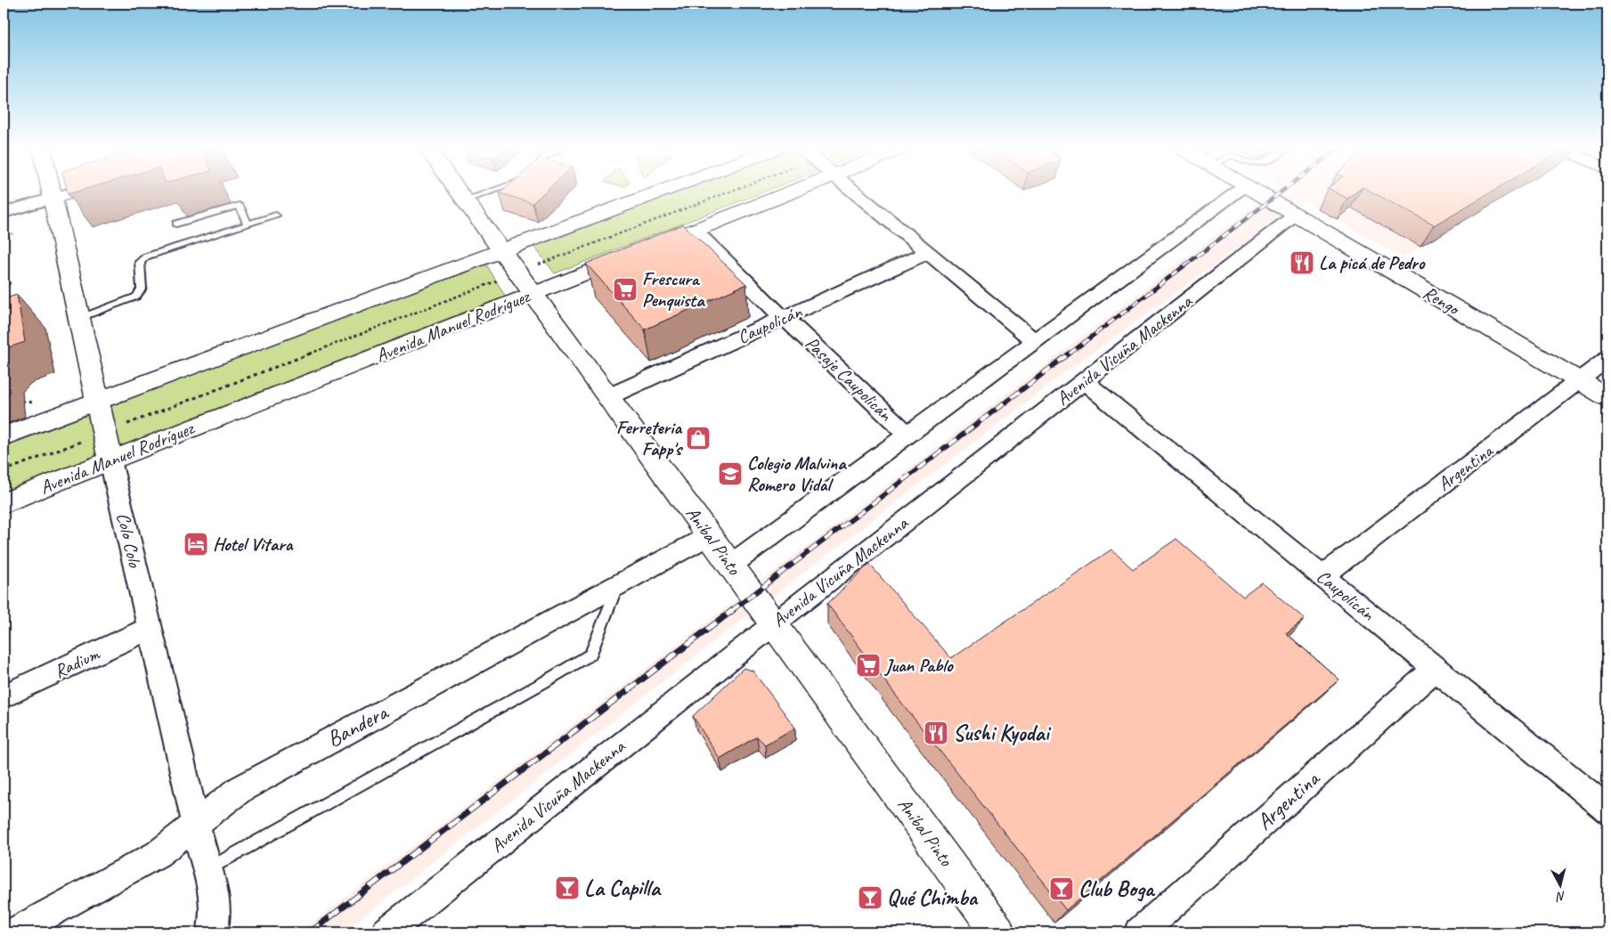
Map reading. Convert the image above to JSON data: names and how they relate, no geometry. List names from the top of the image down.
{
  "streets": {
    "main road": [
      "Rengo",
      "Avenida Manuel Rodríguez",
      "Colo Colo",
      "Aníbal Pinto"
    ],
    "street": [
      "Caupolicán",
      "Avenida Vicuña Mackenna",
      "Pasaje Caupolicán",
      "Argentina",
      "Radium",
      "Bandera"
    ]
  },
  "crossings": [
    ["Rengo", "Avenida Vicuña Mackenna"],
    ["Rengo", "Argentina"],
    ["Caupolicán", "Avenida Vicuña Mackenna"],
    ["Caupolicán", "Pasaje Caupolicán"],
    ["Caupolicán", "Argentina"],
    ["Caupolicán", "Aníbal Pinto"],
    ["Avenida Manuel Rodríguez", "Pasaje Caupolicán"],
    ["Avenida Manuel Rodríguez", "Colo Colo"],
    ["Avenida Manuel Rodríguez", "Aníbal Pinto"],
    ["Avenida Vicuña Mackenna", "Aníbal Pinto"],
    ["Colo Colo", "Radium"],
    ["Colo Colo", "Bandera"],
    ["Aníbal Pinto", "Bandera"]
  ],
  "places": {
    "restaurant": ["La picá de Pedro", "Sushi Kyodai"],
    "supermarket": ["Frescura Penquista", "Juan Pablo"],
    "shop": ["Ferreteria Fapp's"],
    "school or university": ["Colegio Malvina Romero Vidal"],
    "hotel": ["Hotel Vitara"],
    "bar": ["La Capilla", "Club Boga", "Qué Chimba"]
  },
  "north": "bottom"
}
